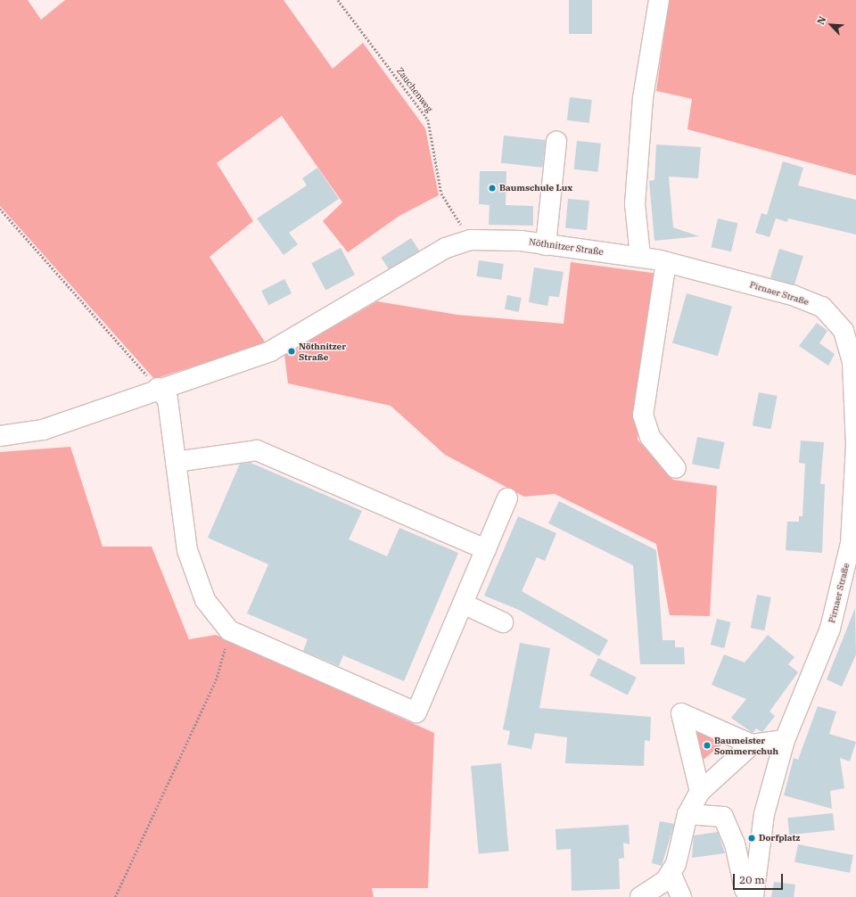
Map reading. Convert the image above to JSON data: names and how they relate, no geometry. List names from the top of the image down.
{
  "streets": {
    "street": ["Nöthnitzer Straße", "Pirnaer Straße"],
    "path": ["Zauchenweg"]
  },
  "crossings": [
    ["Zauchenweg", "Nöthnitzer Straße"],
    ["Nöthnitzer Straße", "Pirnaer Straße"]
  ],
  "places": [
    "Baumschule Lux",
    "Nöthnitzer Straße",
    "Baumeister Sommerschuh",
    "Dorfplatz"
  ],
  "scale_bar": "20 m",
  "north": "top left"
}
